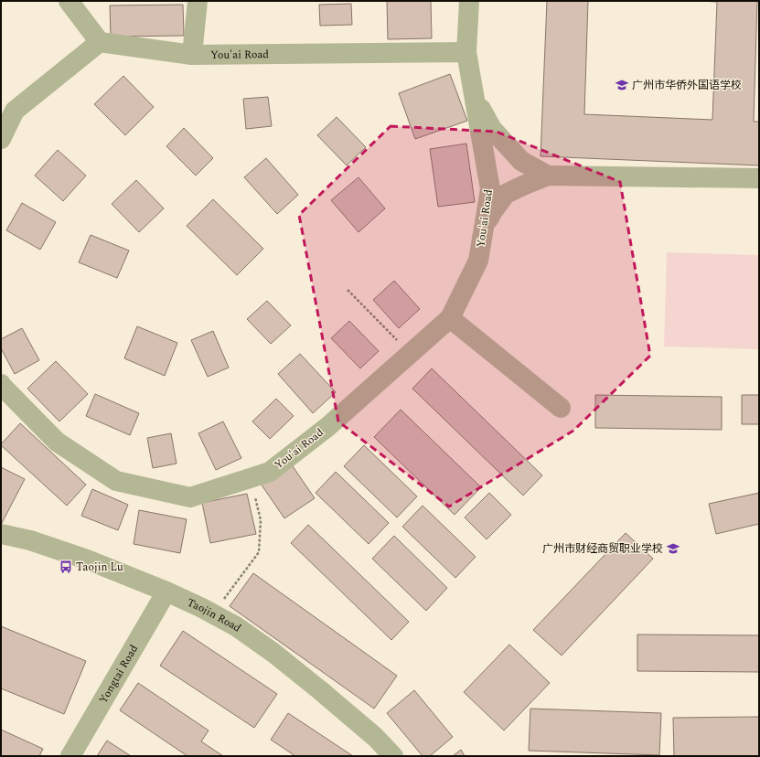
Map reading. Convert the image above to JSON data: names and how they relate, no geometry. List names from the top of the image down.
{
  "streets": {
    "street": ["You'ai Road", "Taojin Road", "Yongtai Road"]
  },
  "crossings": [
    ["Taojin Road", "Yongtai Road"]
  ],
  "places": {
    "school or university": ["广州市华侨外国语学校", "广州市财经商贸职业学校"],
    "bus stop": ["Taojin Lu"]
  }
}
